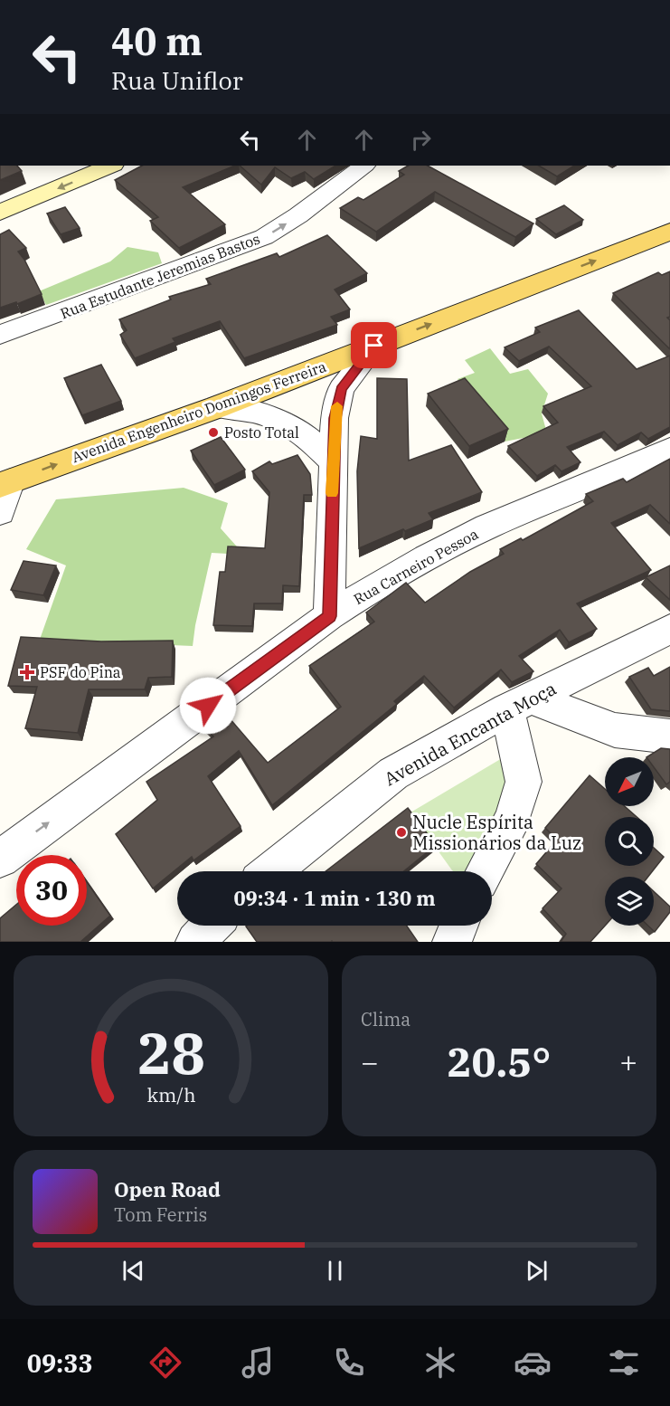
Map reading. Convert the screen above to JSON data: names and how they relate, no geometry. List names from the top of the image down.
{
  "streets": {
    "main road": ["Avenida Engenheiro Domingos Ferreira"],
    "street": ["Rua Estudante Jeremias Bastos", "Rua Carneiro Pessoa", "Avenida Encanta Moça"]
  },
  "one_way": ["Rua Estudante Jeremias Bastos", "Avenida Engenheiro Domingos Ferreira", "Rua Carneiro Pessoa"],
  "places": {
    "other": ["Posto Total", "Nucle Espírita Missionários da Luz"],
    "health": ["PSF do Pina"]
  },
  "north": "bottom left",
  "page": {
    "turn": ["40 m", "Rua Uniflor"],
    "limit": "30",
    "trip": "09:34 · 1 min · 130 m",
    "tile": "Clima",
    "heat": ["−", "20.5°", "+"],
    "song": ["Open Road", "Tom Ferris"],
    "tabs": "09:33",
    "gauge": ["28", "km/h"]
  }
}
